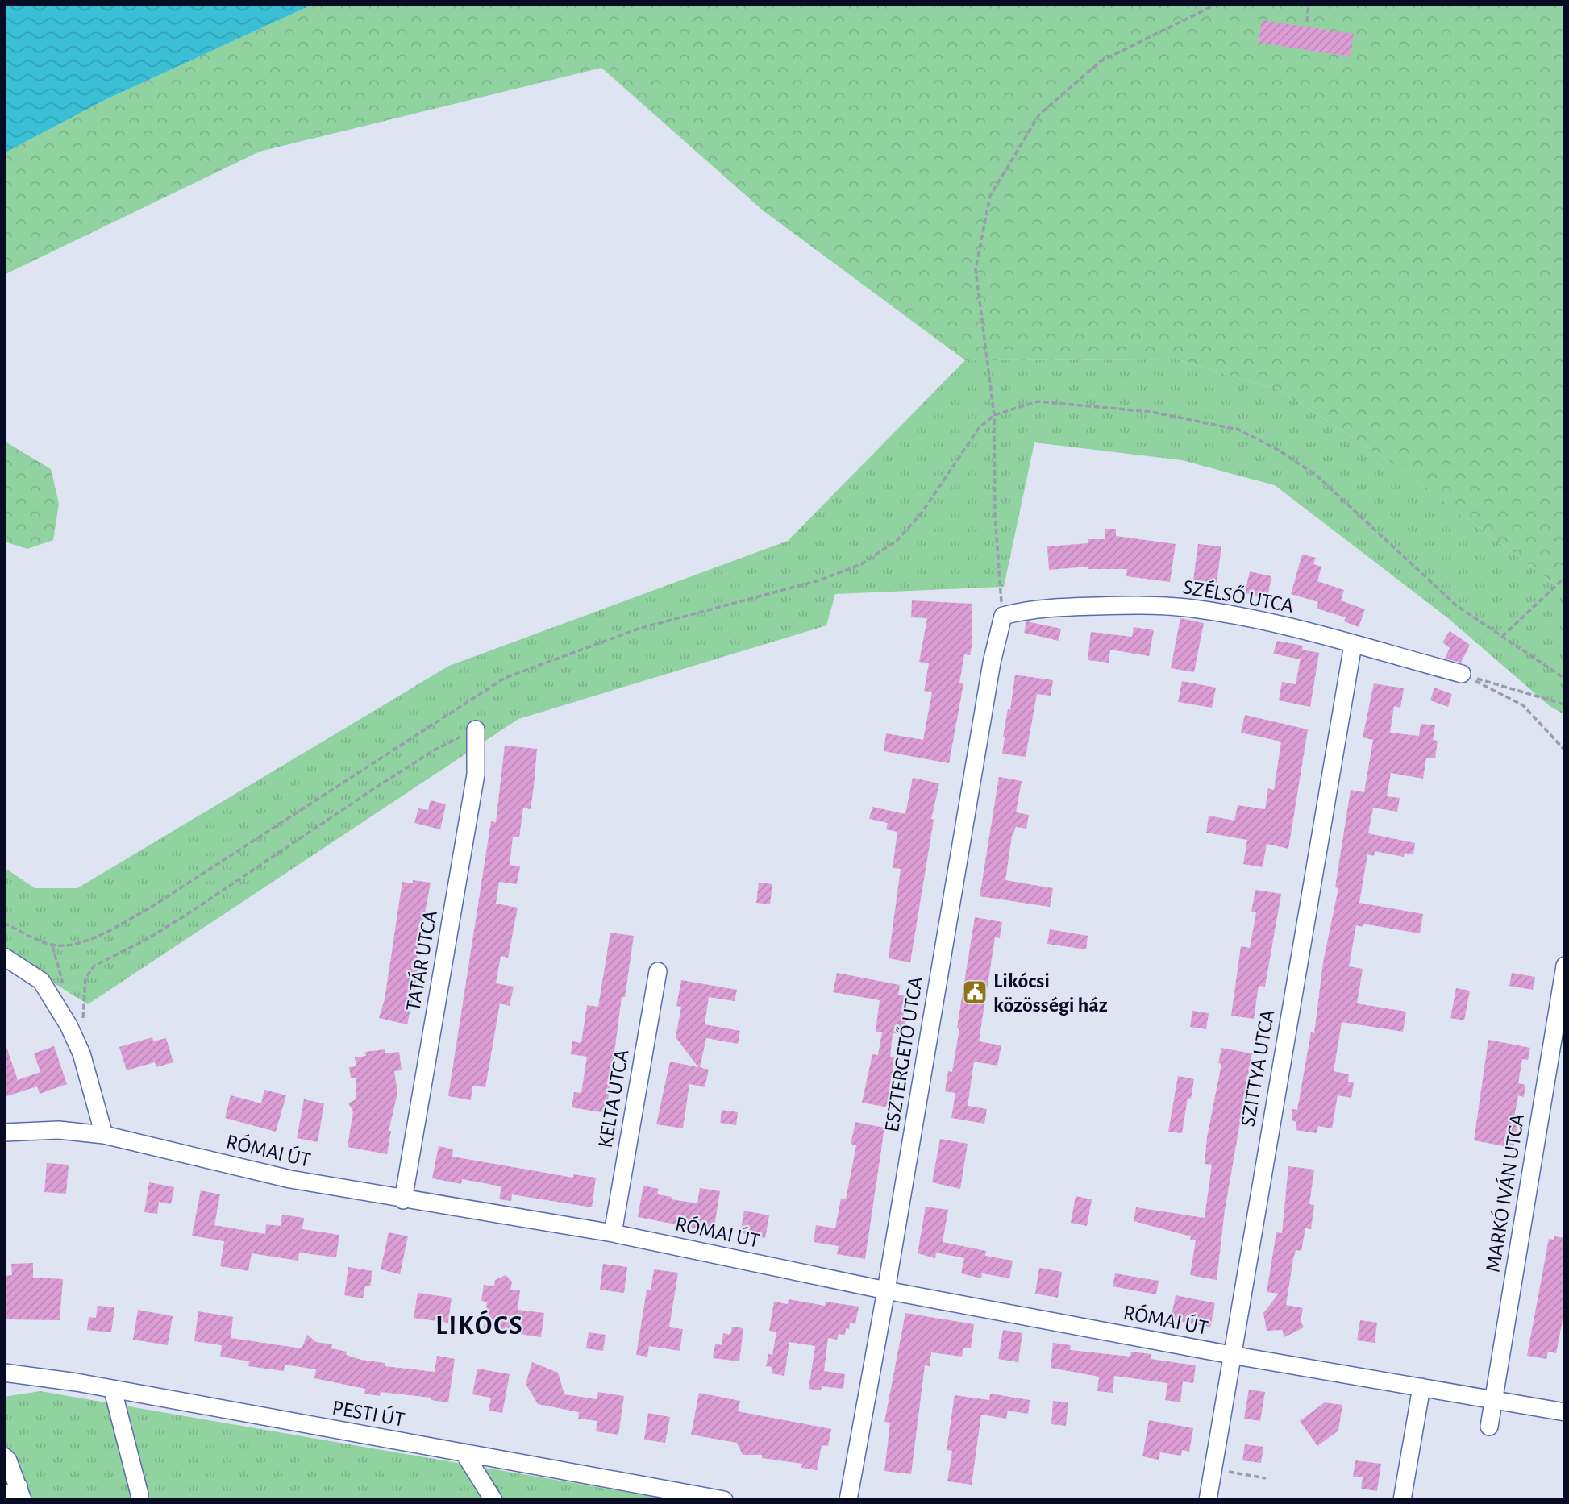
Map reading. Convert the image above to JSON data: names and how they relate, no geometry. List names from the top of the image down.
{
  "streets": {
    "street": [
      "SZÉLSŐ UTCA",
      "TATÁR UTCA",
      "ESZTERGETŐ UTCA",
      "SZITTYA UTCA",
      "KELTA UTCA",
      "RÓMAI ÚT",
      "MARKÓ IVÁN UTCA",
      "PESTI ÚT"
    ]
  },
  "crossings": [
    ["SZÉLSŐ UTCA", "ESZTERGETŐ UTCA"],
    ["SZÉLSŐ UTCA", "SZITTYA UTCA"],
    ["TATÁR UTCA", "RÓMAI ÚT"],
    ["ESZTERGETŐ UTCA", "RÓMAI ÚT"],
    ["SZITTYA UTCA", "RÓMAI ÚT"],
    ["KELTA UTCA", "RÓMAI ÚT"],
    ["RÓMAI ÚT", "MARKÓ IVÁN UTCA"]
  ],
  "districts": ["LIKÓCS"],
  "places": {
    "public building": ["Likócsi közösségi ház"]
  }
}
